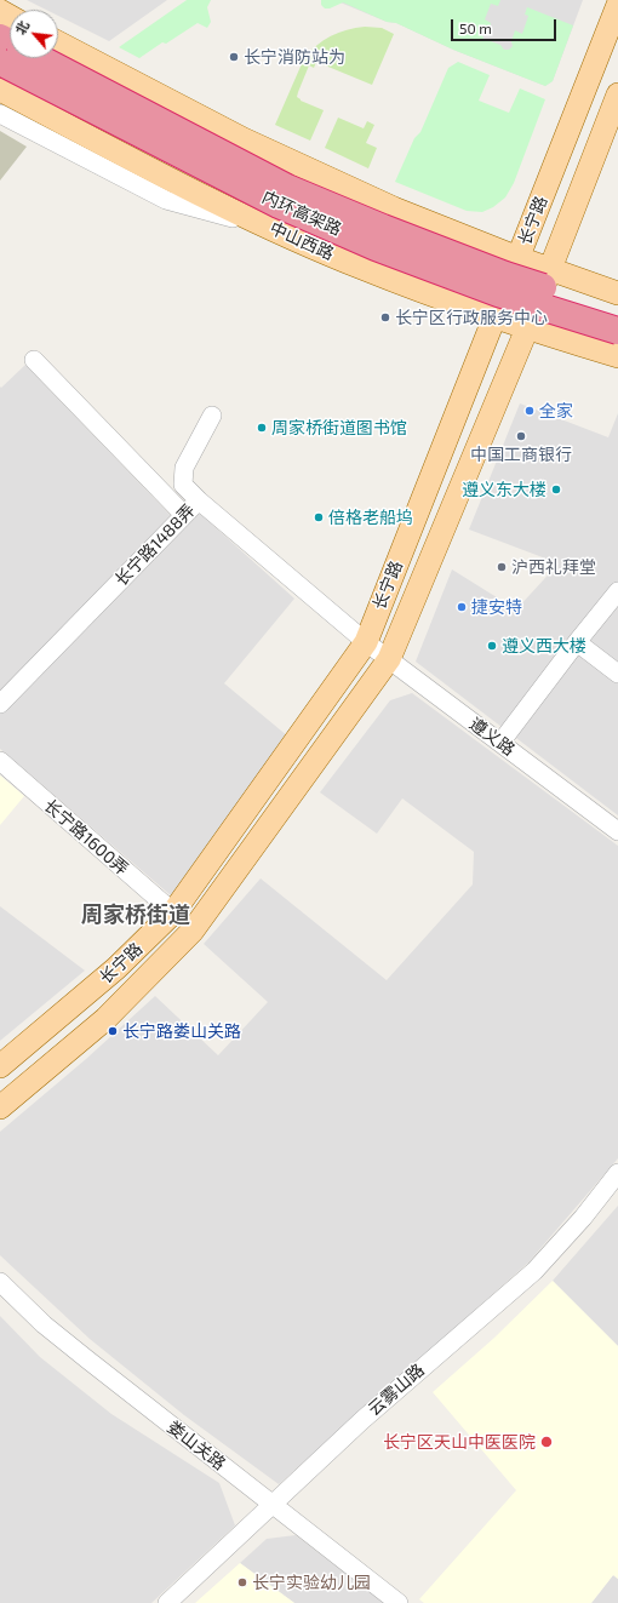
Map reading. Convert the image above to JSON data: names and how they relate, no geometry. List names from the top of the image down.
{
  "streets": {
    "highway": ["内环高架路"],
    "main road": ["长宁路", "中山西路"],
    "street": [
      "长宁路1488弄",
      "遵义路",
      "长宁路1600弄",
      "云雾山路",
      "娄山关路"
    ]
  },
  "crossings": [
    ["内环高架路", "长宁路"],
    ["内环高架路", "中山西路"],
    ["长宁路", "中山西路"],
    ["长宁路", "长宁路1488弄"],
    ["长宁路", "遵义路"],
    ["长宁路", "长宁路1600弄"],
    ["长宁路1488弄", "遵义路"],
    ["云雾山路", "娄山关路"]
  ],
  "districts": ["周家桥街道"],
  "places": [
    "长宁消防站为",
    "长宁区行政服务中心",
    "全家",
    "周家桥街道图书馆",
    "中国工商银行",
    "遵义东大楼",
    "倍格老船坞",
    "沪西礼拜堂",
    "捷安特",
    "遵义西大楼",
    "长宁路娄山关路",
    "长宁区天山中医医院",
    "长宁实验幼儿园"
  ],
  "scale_bar": "50 m",
  "north": "top left"
}
